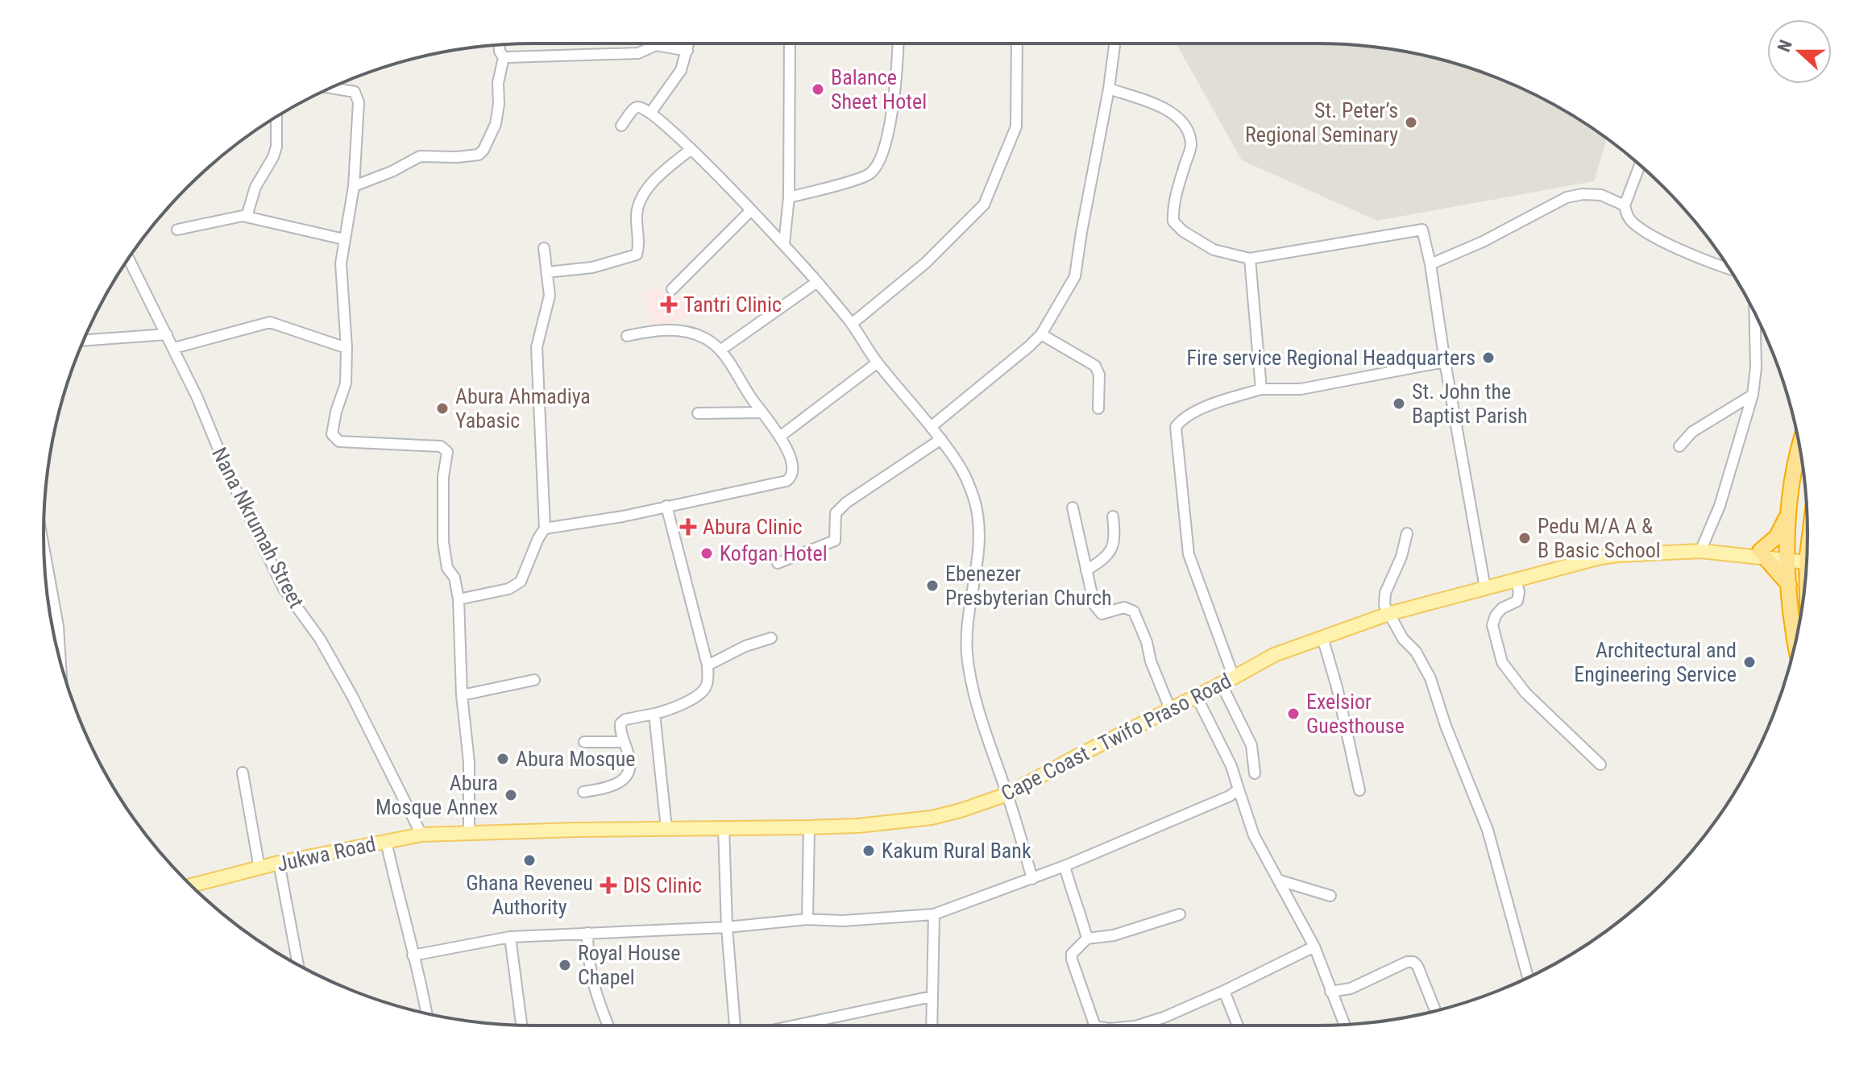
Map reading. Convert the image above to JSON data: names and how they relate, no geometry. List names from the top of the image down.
{
  "streets": {
    "main road": ["Cape Coast - Twifo Praso Road", "Jukwa Road"],
    "street": ["Nana Nkrumah Street"]
  },
  "crossings": [
    ["Nana Nkrumah Street", "Jukwa Road"],
    ["Cape Coast - Twifo Praso Road", "Jukwa Road"]
  ],
  "places": {
    "other": [
      "Balance Sheet Hotel",
      "St. Peter’s Regional Seminary",
      "Fire service Regional Headquarters",
      "St. John the Baptist Parish",
      "Abura Ahmadiya Yabasic",
      "Pedu M/A A & B Basic School",
      "Kofgan Hotel",
      "Ebenezer Presbyterian Church",
      "Architectural and Engineering Service",
      "Exelsior Guesthouse",
      "Abura Mosque",
      "Abura Mosque Annex",
      "Kakum Rural Bank",
      "Ghana Reveneu Authority",
      "Royal House Chapel"
    ],
    "health": ["Tantri Clinic", "Abura Clinic", "DIS Clinic"]
  },
  "north": "left"
}
